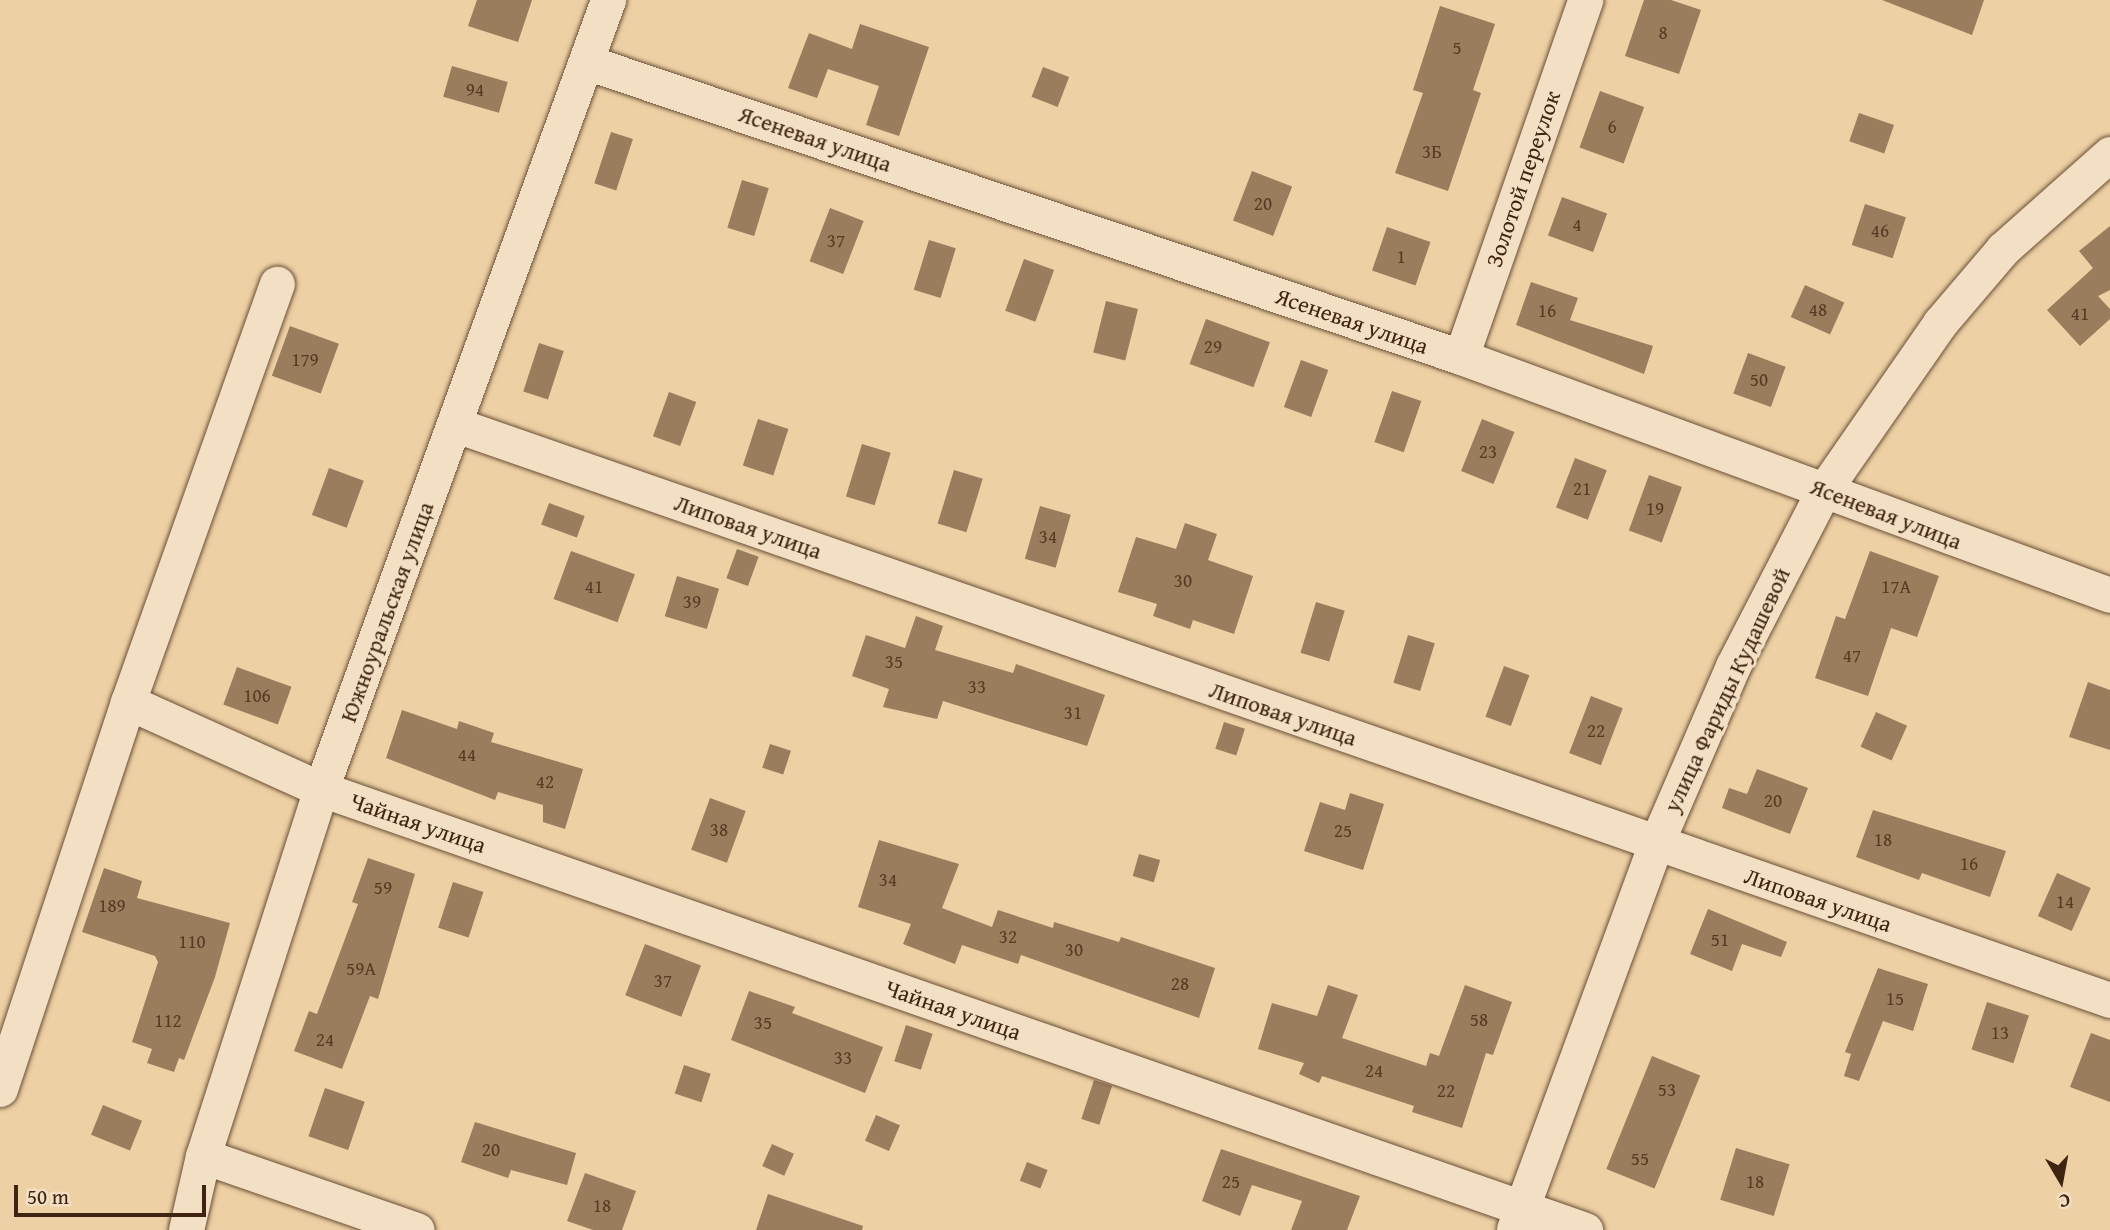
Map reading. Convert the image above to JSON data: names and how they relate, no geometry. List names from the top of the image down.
{
  "streets": {
    "street": [
      "Ясеневая улица",
      "Золотой переулок",
      "Липовая улица",
      "Южноуральская улица",
      "улица Фариды Кудашевой",
      "Чайная улица"
    ]
  },
  "crossings": [
    ["Ясеневая улица", "Золотой переулок"],
    ["Ясеневая улица", "Южноуральская улица"],
    ["Ясеневая улица", "улица Фариды Кудашевой"],
    ["Липовая улица", "Южноуральская улица"],
    ["Липовая улица", "улица Фариды Кудашевой"],
    ["Южноуральская улица", "Чайная улица"],
    ["улица Фариды Кудашевой", "Чайная улица"]
  ],
  "house_numbers": [
    "8",
    "5",
    "94",
    "6",
    "3Б",
    "20",
    "4",
    "46",
    "37",
    "1",
    "48",
    "16",
    "41",
    "29",
    "179",
    "50",
    "23",
    "21",
    "19",
    "34",
    "30",
    "41",
    "17А",
    "39",
    "47",
    "35",
    "33",
    "106",
    "31",
    "22",
    "44",
    "42",
    "20",
    "38",
    "25",
    "18",
    "16",
    "34",
    "59",
    "14",
    "189",
    "32",
    "51",
    "110",
    "30",
    "59А",
    "37",
    "28",
    "15",
    "58",
    "112",
    "35",
    "13",
    "24",
    "33",
    "24",
    "53",
    "22",
    "20",
    "55",
    "25",
    "18",
    "18"
  ],
  "scale_bar": "50 m",
  "north": "bottom"
}
